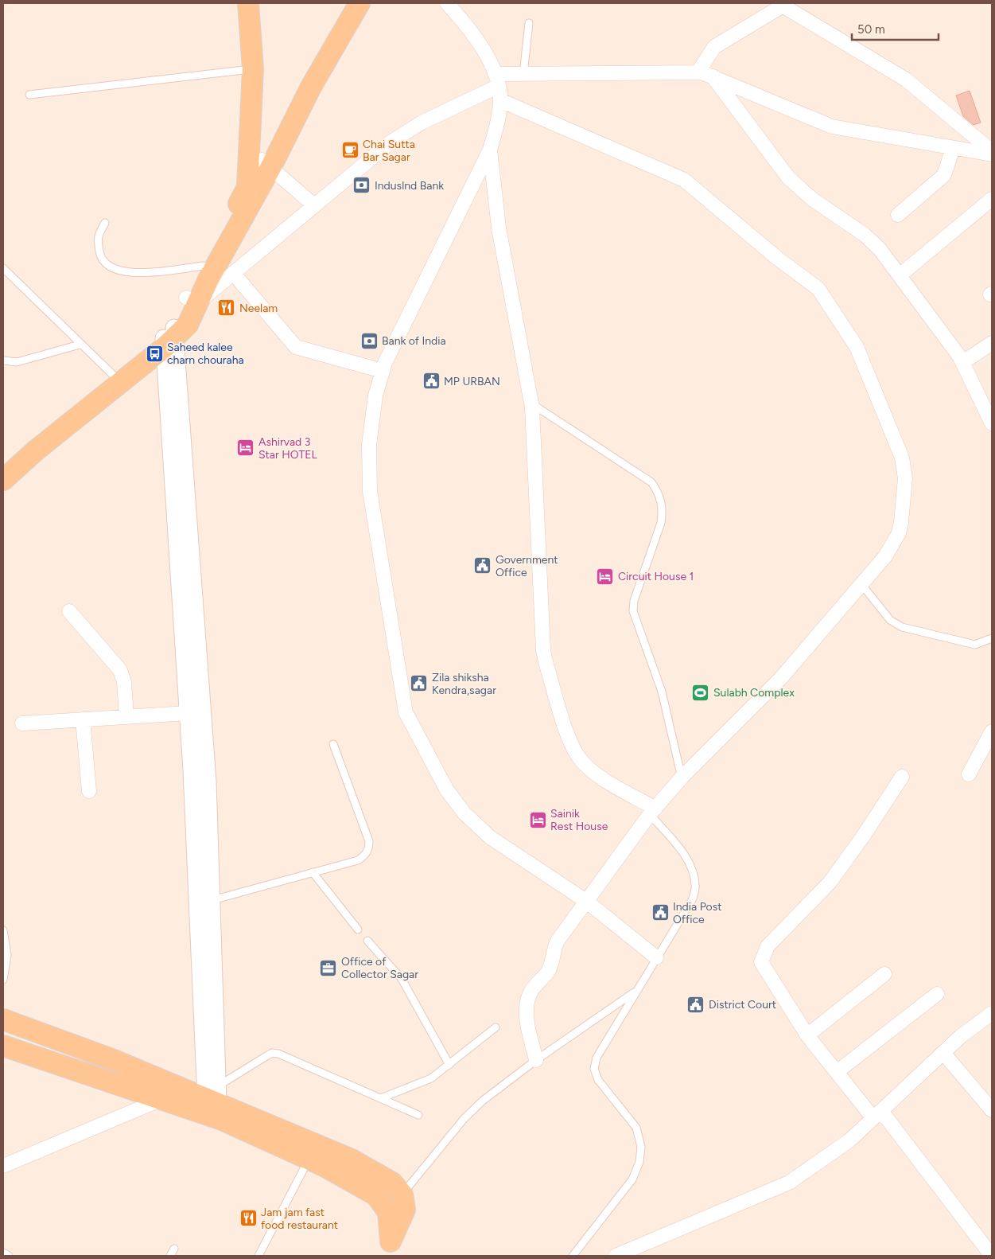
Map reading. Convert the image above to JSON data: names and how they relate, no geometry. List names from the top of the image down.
{
  "places": {
    "cafe": ["Chai Sutta Bar Sagar"],
    "bank": ["Induslnd Bank", "Bank of India"],
    "restaurant": ["Neelam", "Jam jam fast food restaurant"],
    "bus stop": ["Saheed kalee charn chouraha"],
    "public building": [
      "MP URBAN",
      "Government Office",
      "Zila shiksha Kendra,sagar",
      "India Post Office",
      "District Court"
    ],
    "hotel": ["Ashirvad 3 Star HOTEL", "Circuit House 1", "Sainik Rest House"],
    "sports": ["Sulabh Complex"],
    "office": ["Office of Collector Sagar"]
  },
  "scale_bar": "50 m"
}
